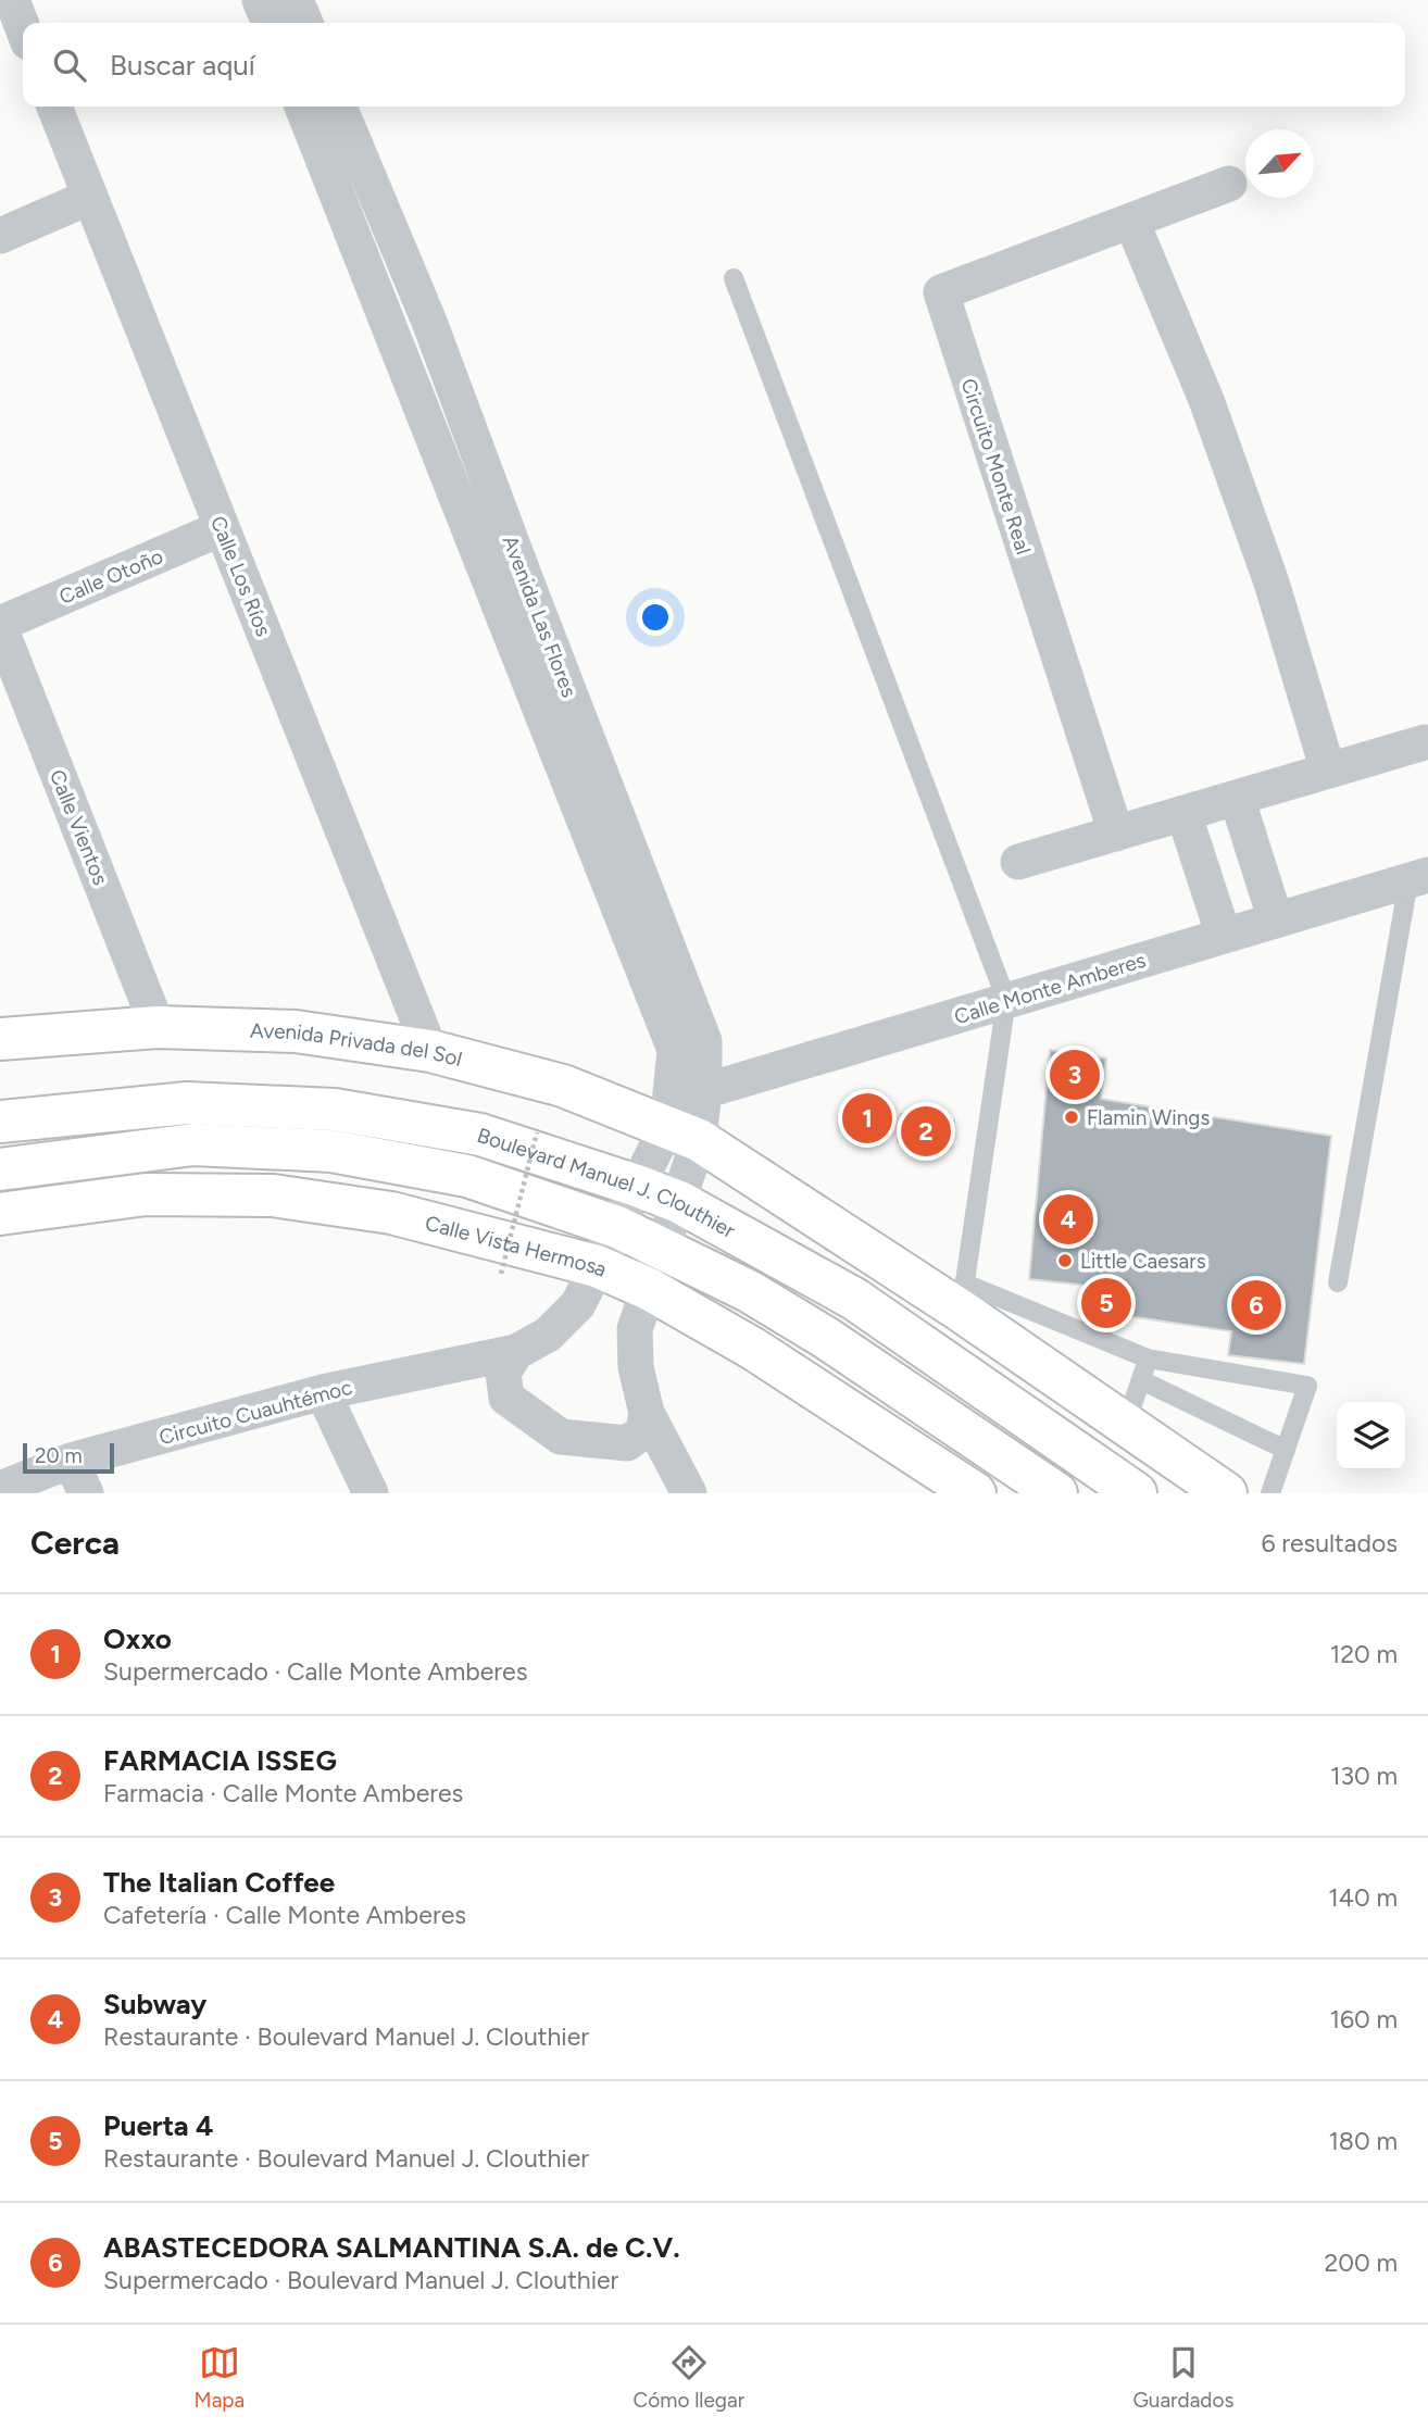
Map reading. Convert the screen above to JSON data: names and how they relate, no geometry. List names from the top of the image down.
{
  "streets": {
    "main road": ["Avenida Privada del Sol", "Boulevard Manuel J. Clouthier", "Calle Vista Hermosa"],
    "street": [
      "Circuito Monte Real",
      "Calle Otoño",
      "Calle Los Ríos",
      "Avenida Las Flores",
      "Calle Vientos",
      "Calle Monte Amberes",
      "Circuito Cuauhtémoc"
    ]
  },
  "crossings": [
    ["Calle Otoño", "Calle Los Ríos"],
    ["Calle Otoño", "Calle Vientos"],
    ["Calle Los Ríos", "Avenida Privada del Sol"],
    ["Avenida Las Flores", "Calle Monte Amberes"],
    ["Avenida Las Flores", "Avenida Privada del Sol"],
    ["Avenida Las Flores", "Circuito Cuauhtémoc"],
    ["Calle Vientos", "Avenida Privada del Sol"],
    ["Calle Monte Amberes", "Avenida Privada del Sol"],
    ["Calle Monte Amberes", "Circuito Cuauhtémoc"],
    ["Avenida Privada del Sol", "Circuito Cuauhtémoc"],
    ["Boulevard Manuel J. Clouthier", "Circuito Cuauhtémoc"],
    ["Calle Vista Hermosa", "Circuito Cuauhtémoc"]
  ],
  "places": ["Flamin Wings", "Little Caesars"],
  "scale_bar": "20 m",
  "north": "top right",
  "page": {
    "search": "Buscar aquí",
    "pins": [
      "3",
      "1",
      "2",
      "4",
      "5",
      "6"
    ],
    "scale": "20 m",
    "heading": ["Cerca", "6 resultados"],
    "list": [
      {
        "mark": "1",
        "name": "Oxxo",
        "note": "Supermercado · Calle Monte Amberes",
        "value": "120 m"
      },
      {
        "mark": "2",
        "name": "FARMACIA ISSEG",
        "note": "Farmacia · Calle Monte Amberes",
        "value": "130 m"
      },
      {
        "mark": "3",
        "name": "The Italian Coffee",
        "note": "Cafetería · Calle Monte Amberes",
        "value": "140 m"
      },
      {
        "mark": "4",
        "name": "Subway",
        "note": "Restaurante · Boulevard Manuel J. Clouthier",
        "value": "160 m"
      },
      {
        "mark": "5",
        "name": "Puerta 4",
        "note": "Restaurante · Boulevard Manuel J. Clouthier",
        "value": "180 m"
      },
      {
        "mark": "6",
        "name": "ABASTECEDORA SALMANTINA S.A. de C.V.",
        "note": "Supermercado · Boulevard Manuel J. Clouthier",
        "value": "200 m"
      }
    ],
    "nav": ["Mapa", "Cómo llegar", "Guardados"]
  }
}
